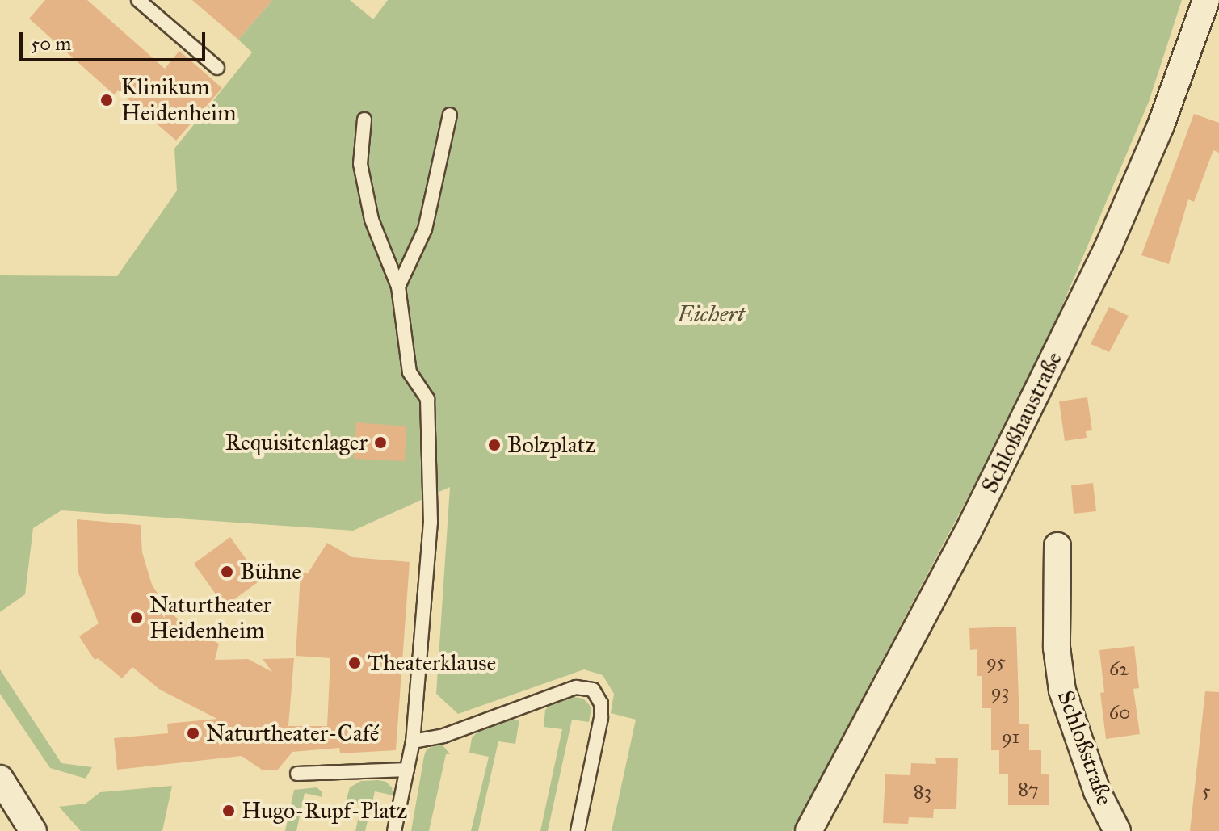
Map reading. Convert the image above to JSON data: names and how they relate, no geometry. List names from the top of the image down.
{
  "streets": {
    "street": ["Schloßhaustraße", "Schloßstraße"]
  },
  "parks": ["Eichert"],
  "places": [
    "Klinikum Heidenheim",
    "Requisitenlager",
    "Bolzplatz",
    "Bühne",
    "Naturtheater Heidenheim",
    "Theaterklause",
    "Naturtheater-Café",
    "Hugo-Rupf-Platz"
  ],
  "house_numbers": [
    "95",
    "62",
    "93",
    "60",
    "91",
    "87",
    "5",
    "83"
  ],
  "scale_bar": "50 m"
}
